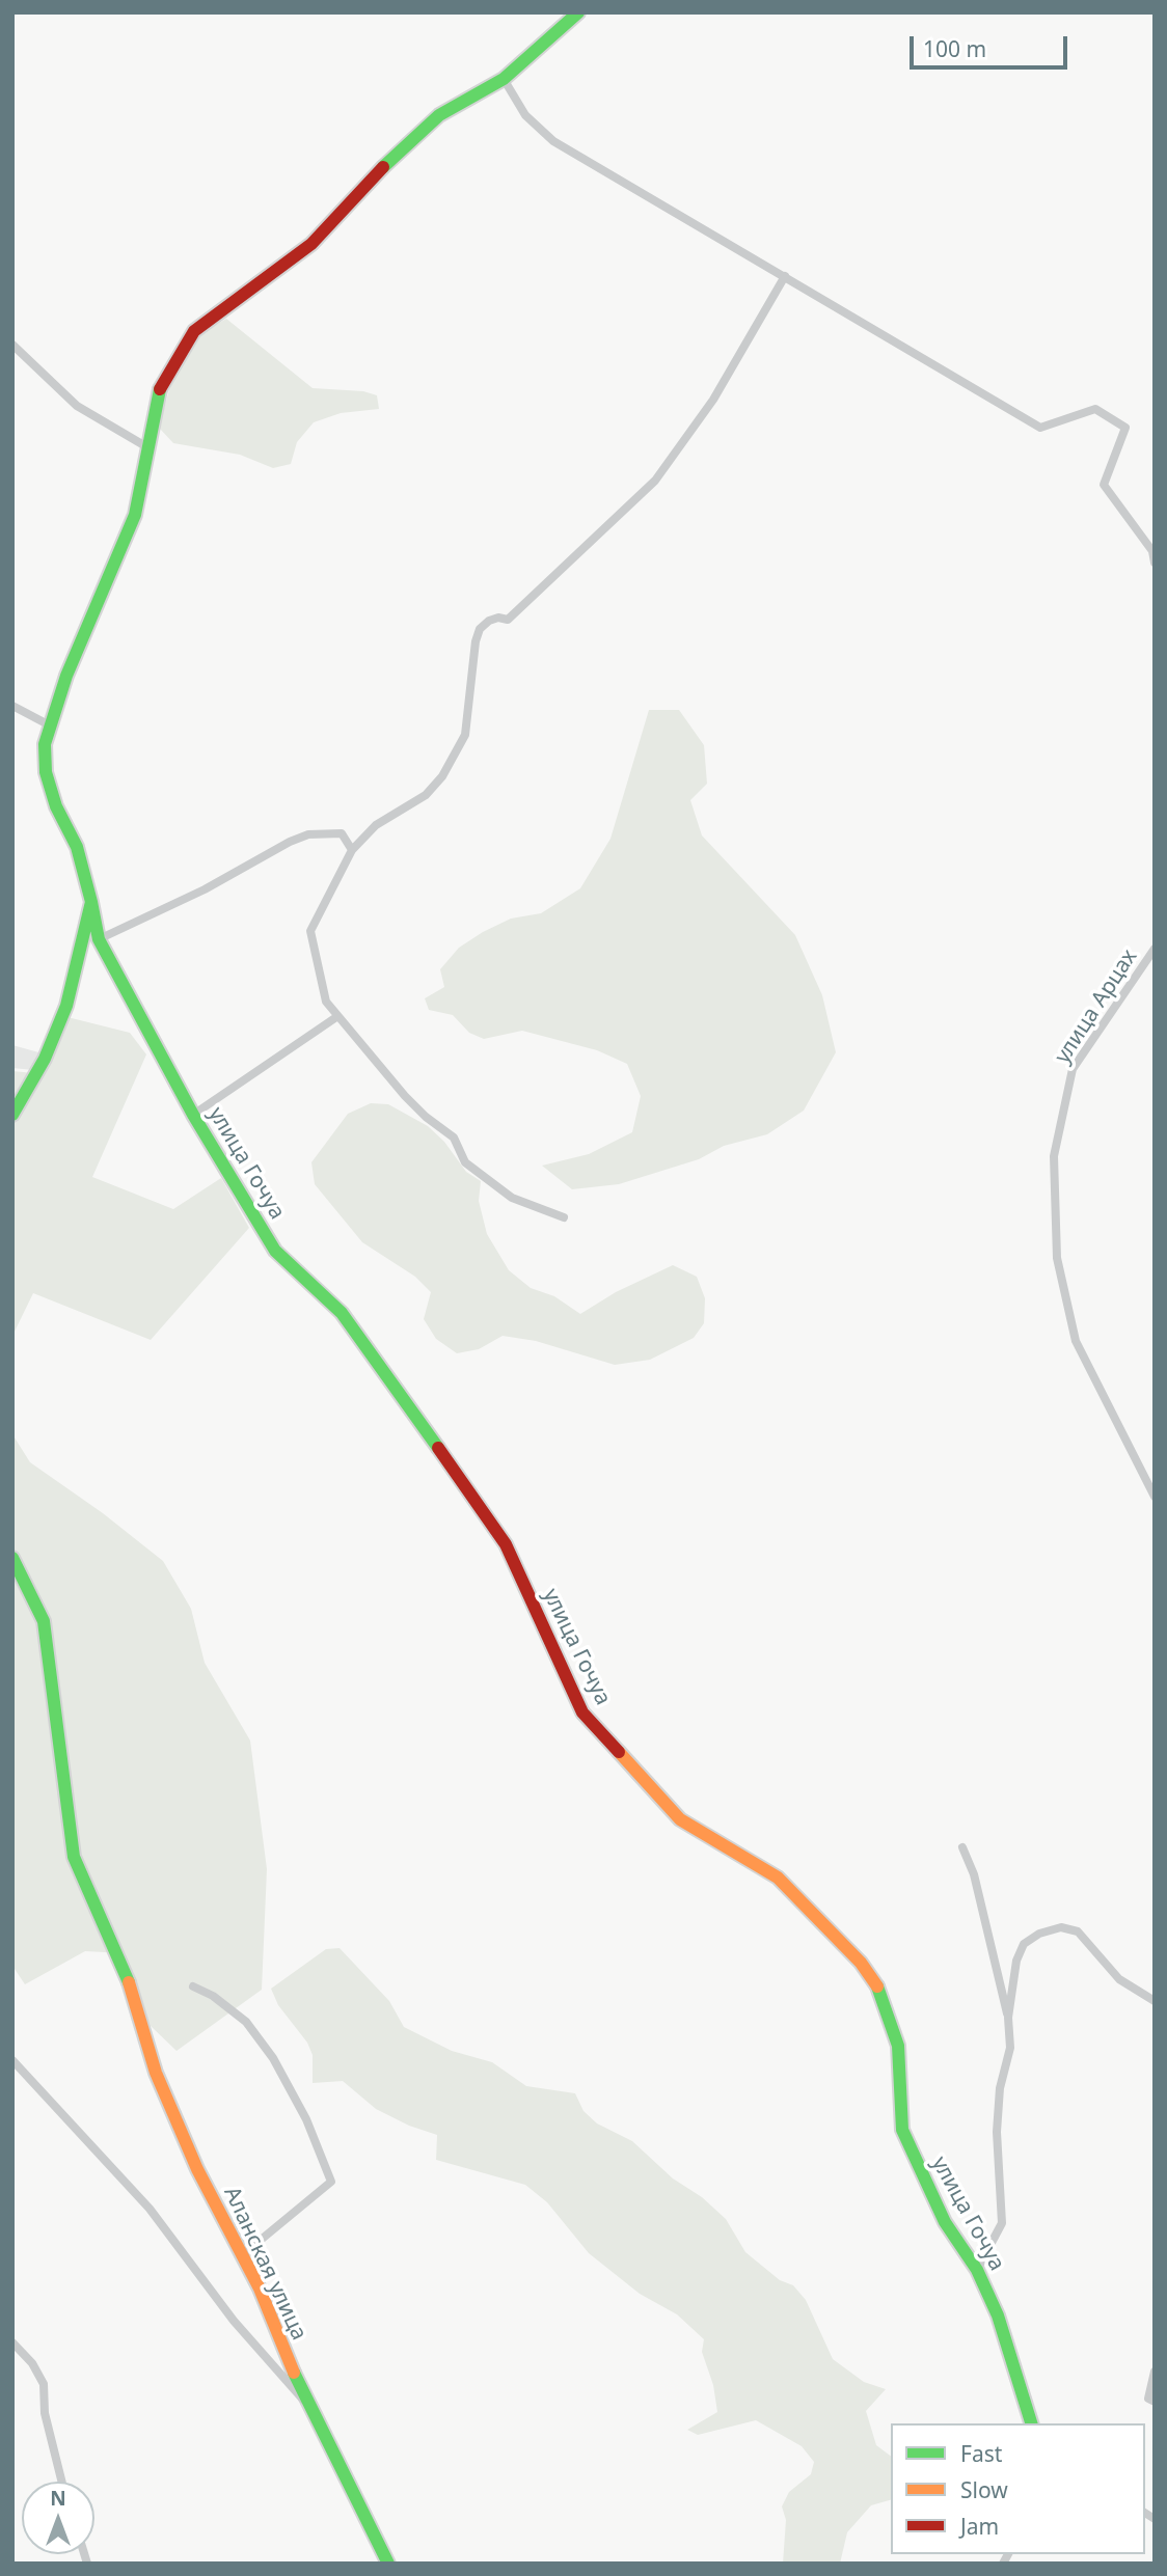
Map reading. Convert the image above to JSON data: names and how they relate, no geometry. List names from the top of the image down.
{
  "streets": {
    "street": ["улица Арцах", "улица Гочуа", "Аланская улица"]
  },
  "legend": ["Fast", "Slow", "Jam"],
  "scale_bar": "100 m",
  "north": "top"
}
